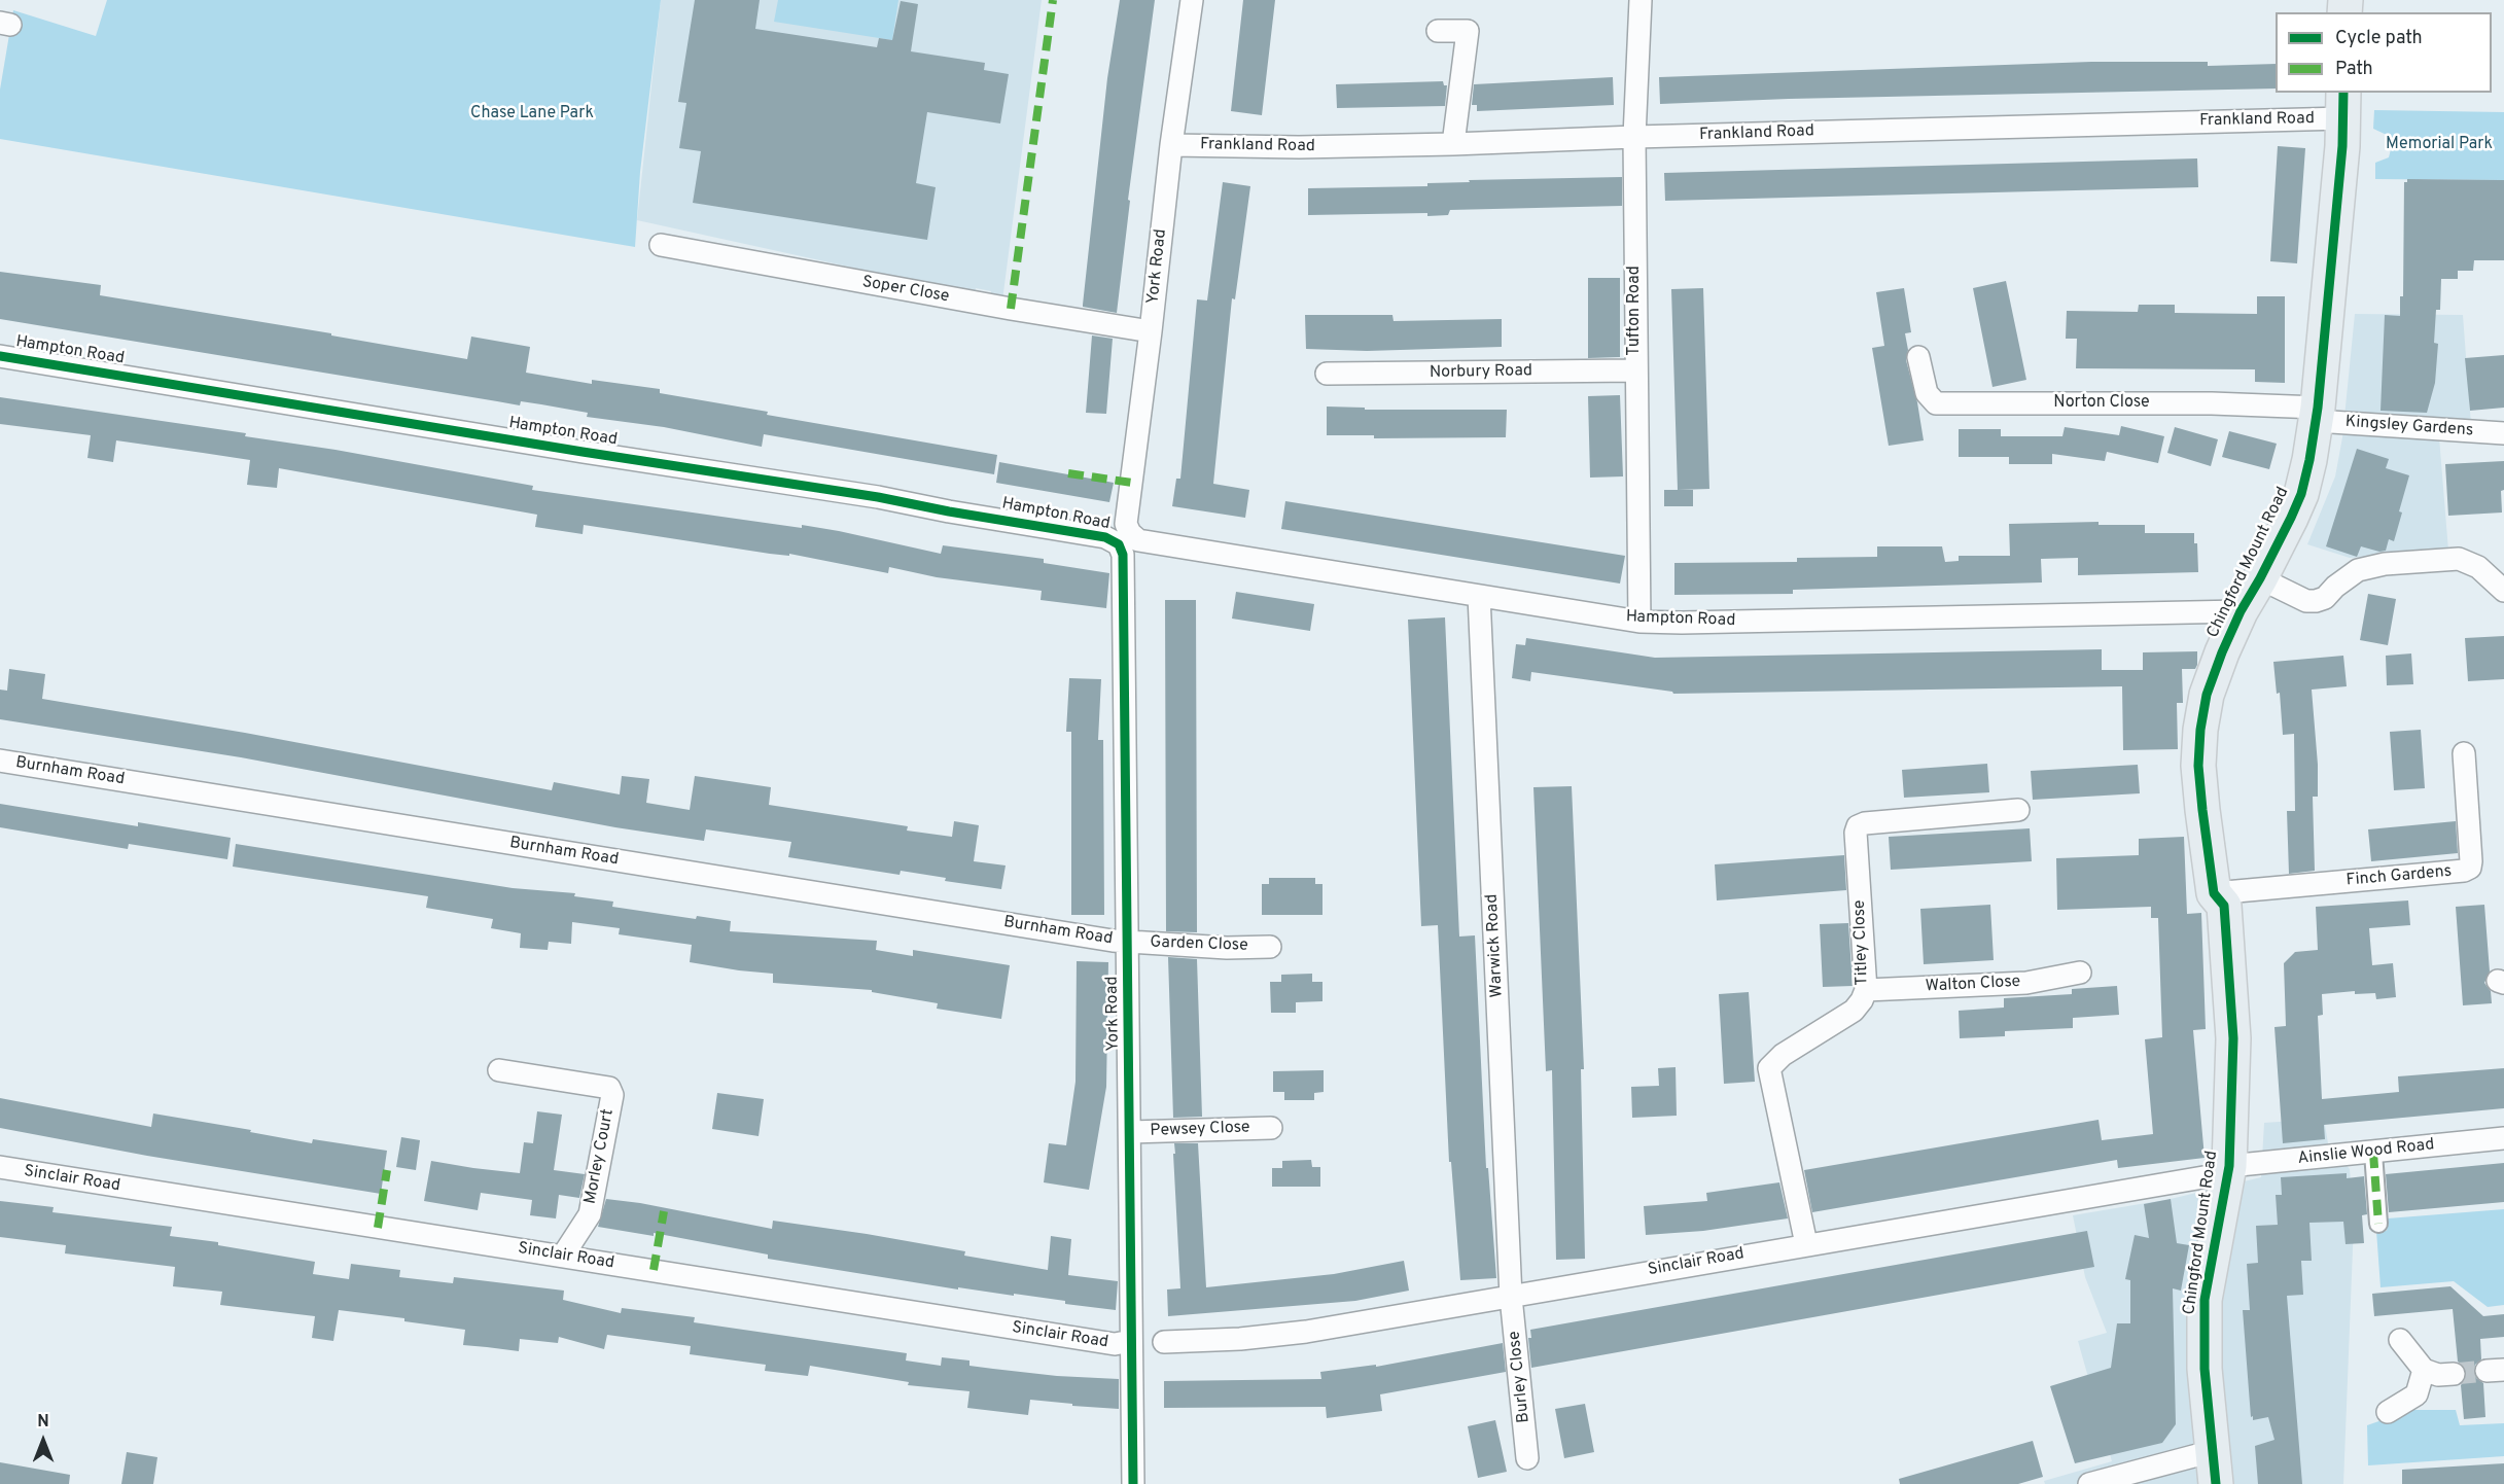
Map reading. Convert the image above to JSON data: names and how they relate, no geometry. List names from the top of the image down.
{
  "streets": {
    "main road": ["Chingford Mount Road"],
    "street": [
      "Frankland Road",
      "York Road",
      "Soper Close",
      "Tufton Road",
      "Hampton Road",
      "Norbury Road",
      "Norton Close",
      "Kingsley Gardens",
      "Burnham Road",
      "Finch Gardens",
      "Titley Close",
      "Garden Close",
      "Warwick Road",
      "Walton Close",
      "Pewsey Close",
      "Ainslie Wood Road",
      "Morley Court",
      "Sinclair Road",
      "Burley Close"
    ]
  },
  "crossings": [
    ["Frankland Road", "York Road"],
    ["Frankland Road", "Tufton Road"],
    ["Frankland Road", "Chingford Mount Road"],
    ["York Road", "Soper Close"],
    ["York Road", "Hampton Road"],
    ["York Road", "Burnham Road"],
    ["York Road", "Garden Close"],
    ["York Road", "Pewsey Close"],
    ["York Road", "Sinclair Road"],
    ["Tufton Road", "Hampton Road"],
    ["Tufton Road", "Norbury Road"],
    ["Hampton Road", "Chingford Mount Road"],
    ["Hampton Road", "Warwick Road"],
    ["Norton Close", "Kingsley Gardens"],
    ["Norton Close", "Chingford Mount Road"],
    ["Kingsley Gardens", "Chingford Mount Road"],
    ["Chingford Mount Road", "Finch Gardens"],
    ["Chingford Mount Road", "Ainslie Wood Road"],
    ["Chingford Mount Road", "Sinclair Road"],
    ["Burnham Road", "Garden Close"],
    ["Titley Close", "Walton Close"],
    ["Titley Close", "Sinclair Road"],
    ["Warwick Road", "Sinclair Road"],
    ["Warwick Road", "Burley Close"],
    ["Ainslie Wood Road", "Sinclair Road"],
    ["Morley Court", "Sinclair Road"],
    ["Sinclair Road", "Burley Close"]
  ],
  "parks": ["Chase Lane Park", "Memorial Park"],
  "legend": ["Cycle path", "Path"],
  "north": "top"
}
